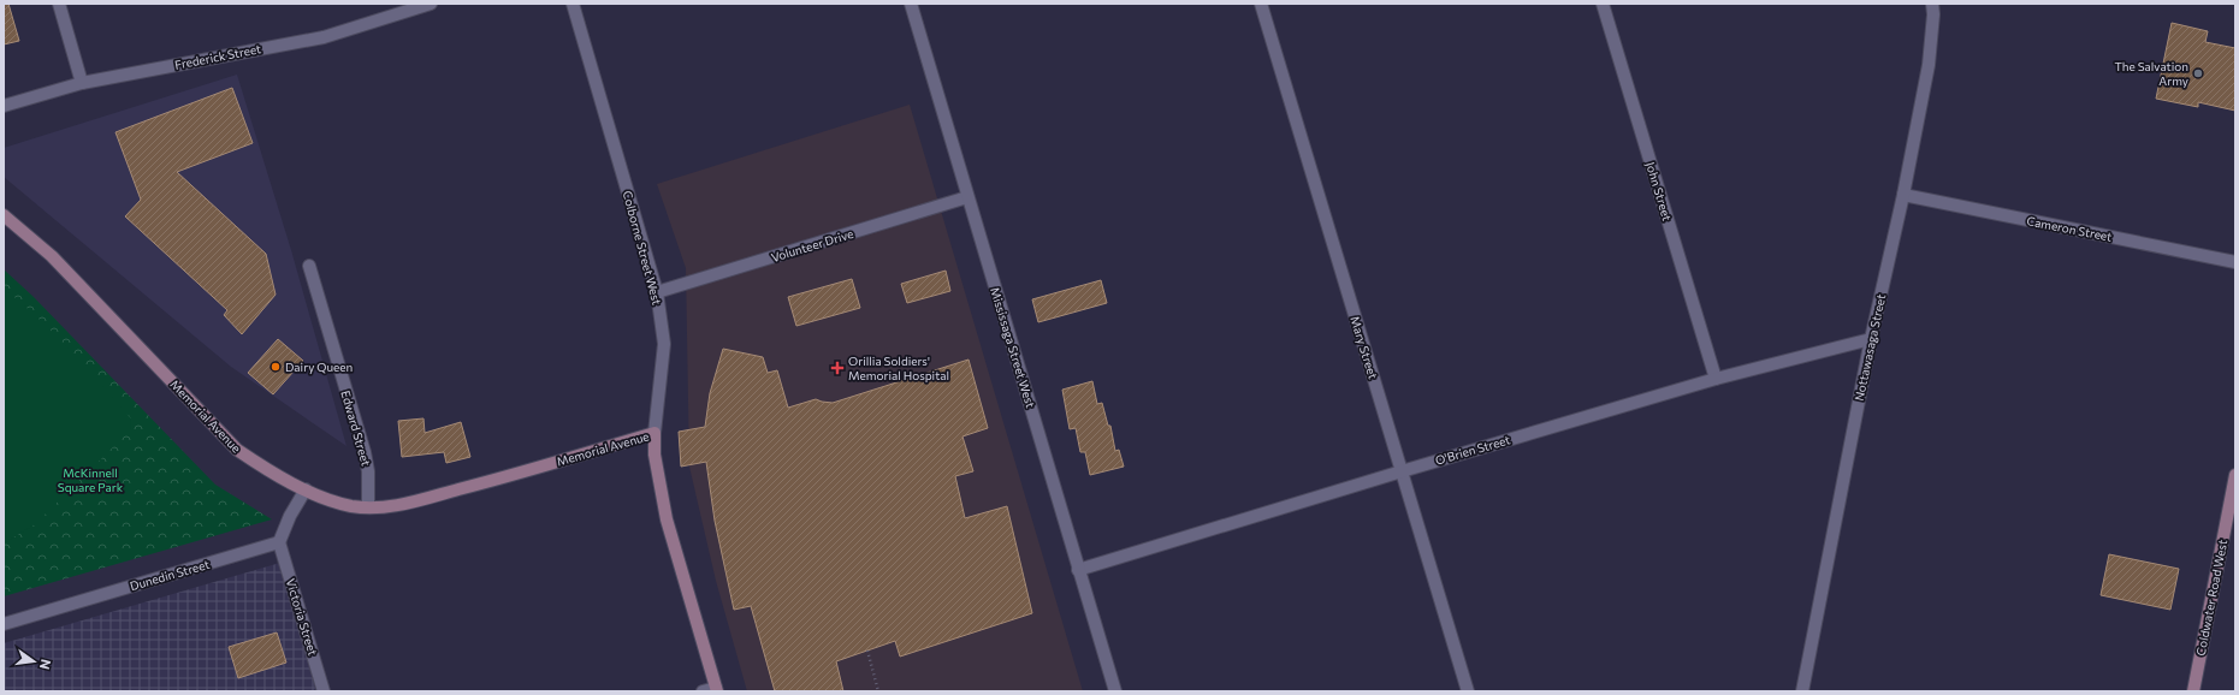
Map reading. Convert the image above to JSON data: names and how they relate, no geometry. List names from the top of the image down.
{
  "streets": {
    "main road": ["Colborne Street West", "Memorial Avenue", "Coldwater Road West"],
    "street": [
      "Frederick Street",
      "John Street",
      "Cameron Street",
      "Volunteer Drive",
      "Mississaga Street West",
      "Mary Street",
      "Nottawasaga Street",
      "Edward Street",
      "O'Brien Street",
      "Dunedin Street",
      "Victoria Street"
    ]
  },
  "crossings": [
    ["John Street", "O'Brien Street"],
    ["Cameron Street", "Nottawasaga Street"],
    ["Volunteer Drive", "Colborne Street West"],
    ["Volunteer Drive", "Mississaga Street West"],
    ["Colborne Street West", "Memorial Avenue"],
    ["Mississaga Street West", "O'Brien Street"],
    ["Mary Street", "O'Brien Street"],
    ["Nottawasaga Street", "O'Brien Street"],
    ["Memorial Avenue", "Edward Street"],
    ["Dunedin Street", "Victoria Street"]
  ],
  "parks": ["McKinnell Square Park"],
  "places": {
    "other": ["The Salvation Army", "Dairy Queen"],
    "health": ["Orillia Soldiers' Memorial Hospital"]
  },
  "north": "right"
}
